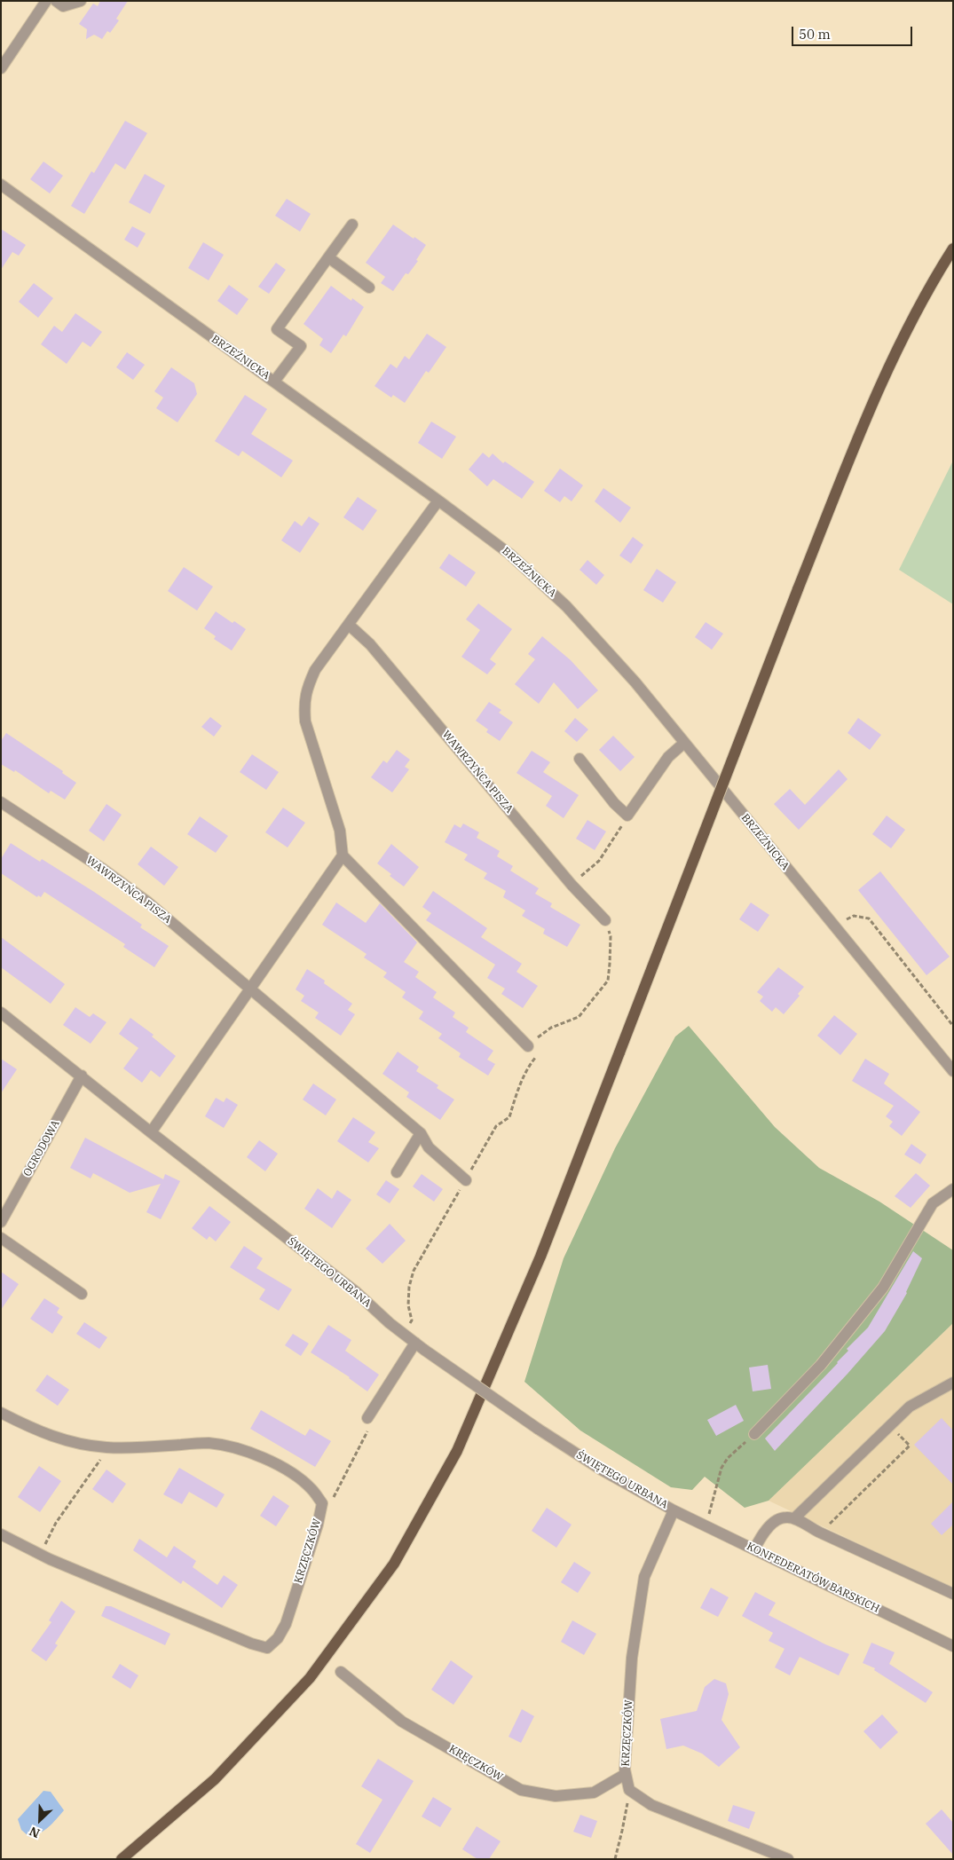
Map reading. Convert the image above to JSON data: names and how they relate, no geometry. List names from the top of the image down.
{
  "streets": {
    "street": [
      "BRZEŹNICKA",
      "WAWRZYŃCA PISZA",
      "OGRODOWA",
      "ŚWIĘTEGO URBANA",
      "KRZĘCZKÓW",
      "KONFEDERATÓW BARSKICH",
      "KRĘCZKÓW"
    ]
  },
  "crossings": [
    ["OGRODOWA", "ŚWIĘTEGO URBANA"],
    ["ŚWIĘTEGO URBANA", "KRZĘCZKÓW"],
    ["ŚWIĘTEGO URBANA", "KONFEDERATÓW BARSKICH"],
    ["KRZĘCZKÓW", "KONFEDERATÓW BARSKICH"],
    ["KRZĘCZKÓW", "KRĘCZKÓW"]
  ],
  "scale_bar": "50 m",
  "north": "bottom left"
}
